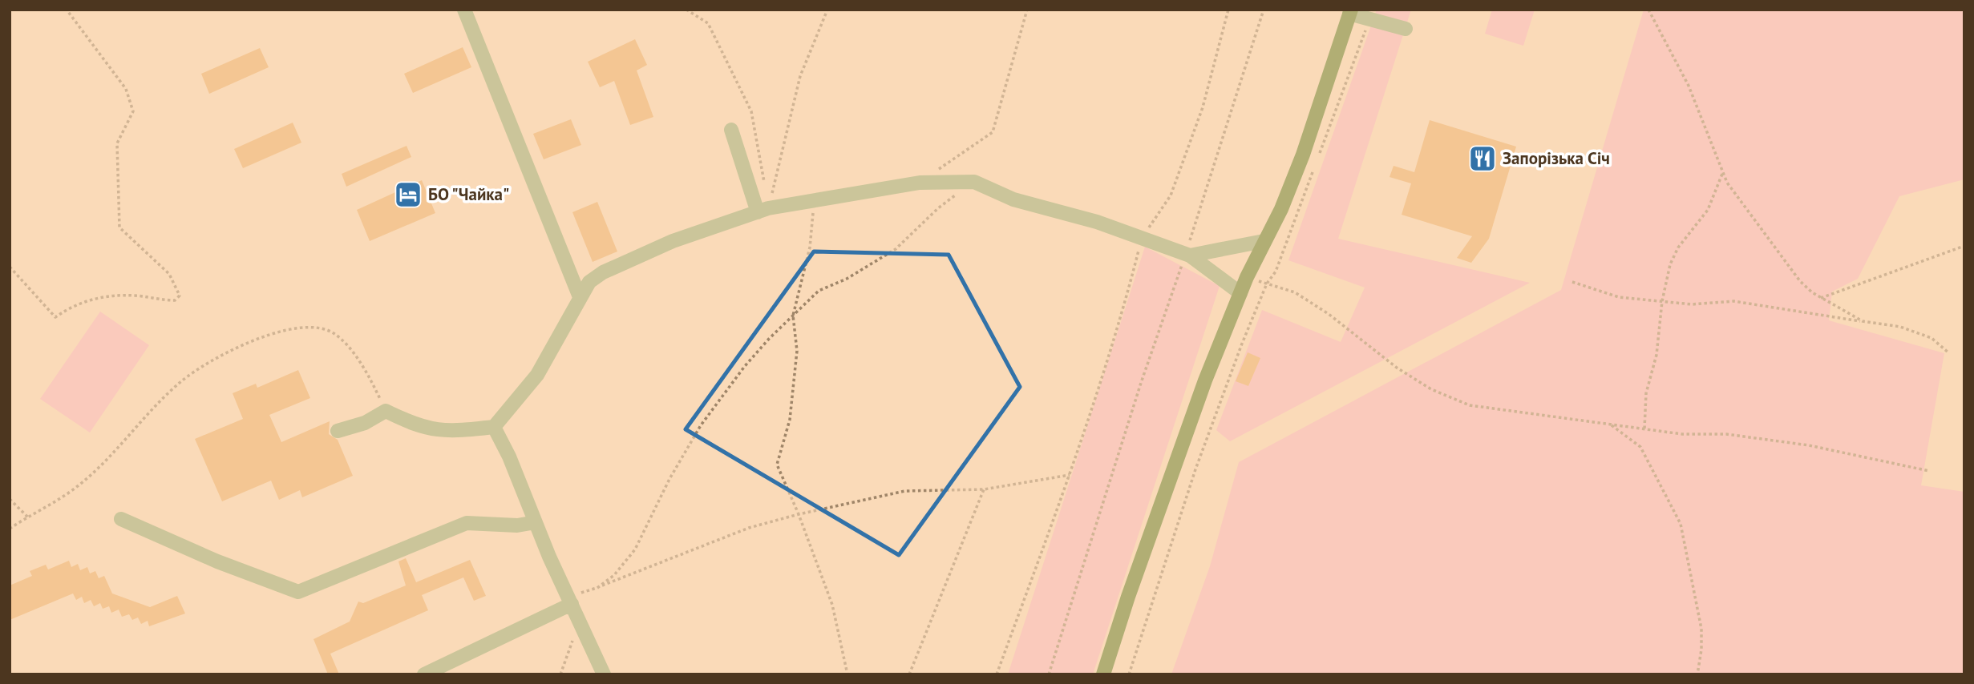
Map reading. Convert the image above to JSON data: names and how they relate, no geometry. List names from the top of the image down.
{
  "places": {
    "restaurant": ["Запорізька Січ"],
    "hotel": ["БО \"Чайка\""]
  }
}
